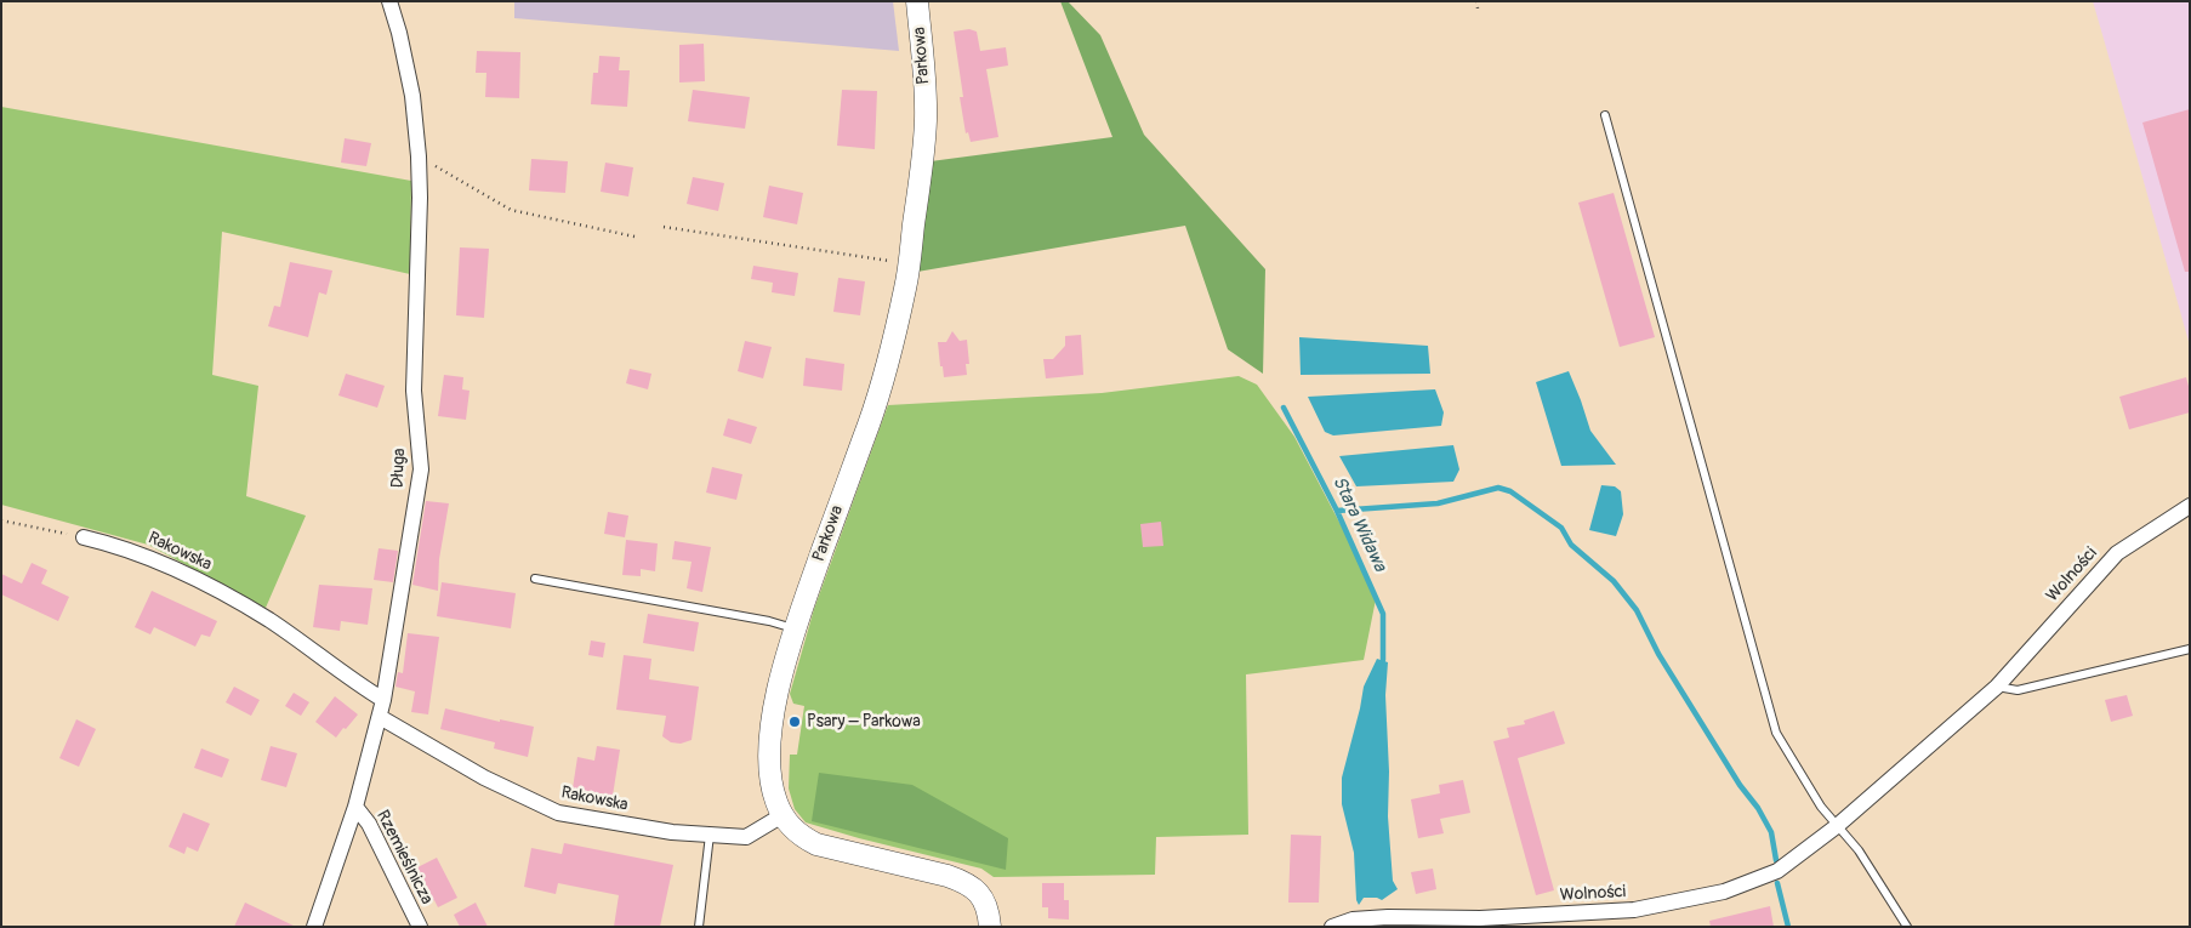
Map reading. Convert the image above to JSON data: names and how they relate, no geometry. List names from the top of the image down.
{
  "streets": {
    "street": [
      "Parkowa",
      "Długa",
      "Rakowska",
      "Wolności",
      "Rzemieślnicza"
    ]
  },
  "crossings": [
    ["Parkowa", "Rakowska"],
    ["Długa", "Rakowska"],
    ["Długa", "Rzemieślnicza"]
  ],
  "water": ["Stara Widawa"],
  "places": ["Psary – Parkowa"]
}
